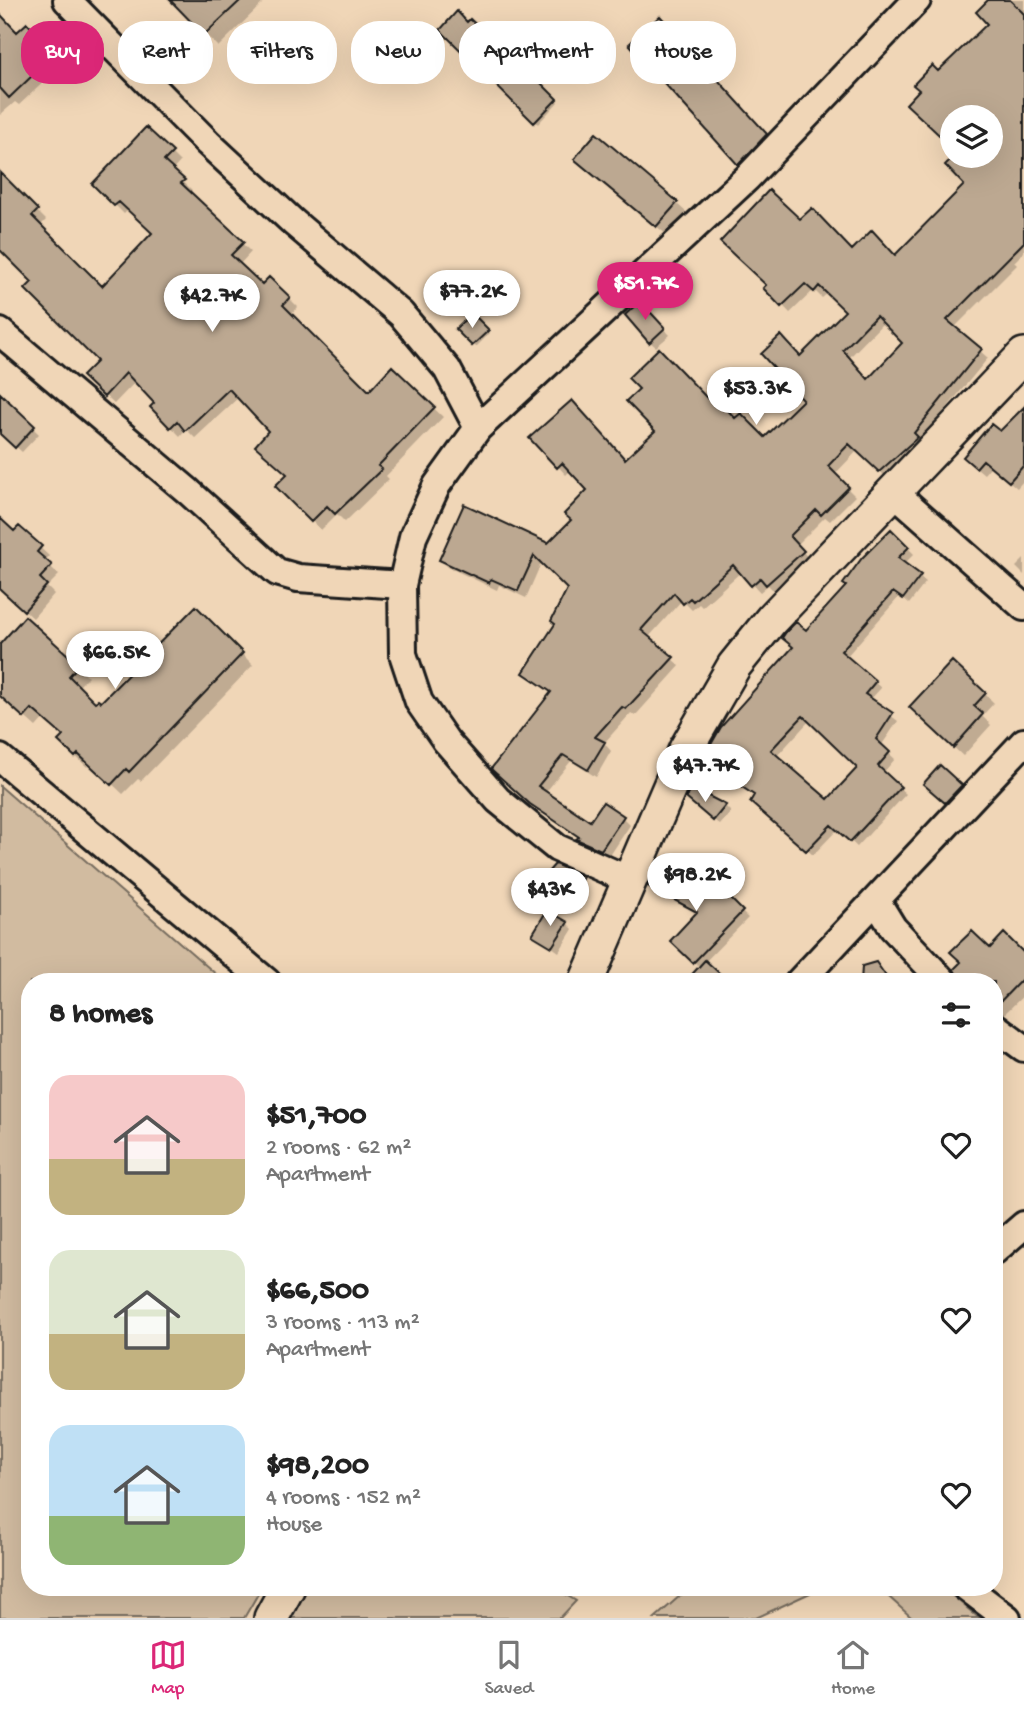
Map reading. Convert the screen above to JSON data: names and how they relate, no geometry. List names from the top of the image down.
{
  "page": {
    "chip": [
      "Buy",
      "Rent",
      "Filters",
      "New",
      "Apartment",
      "House"
    ],
    "price": [
      "$51.7K",
      "$77.2K",
      "$42.7K",
      "$53.3K",
      "$66.5K",
      "$47.7K",
      "$98.2K",
      "$43K"
    ],
    "heading": "8 homes",
    "list": [
      {
        "name": "$51,700",
        "note": "2 rooms · 62 m² · Apartment"
      },
      {
        "name": "$66,500",
        "note": "3 rooms · 113 m² · Apartment"
      },
      {
        "name": "$98,200",
        "note": "4 rooms · 152 m² · House"
      }
    ],
    "tabs": ["Map", "Saved", "Home"]
  }
}
